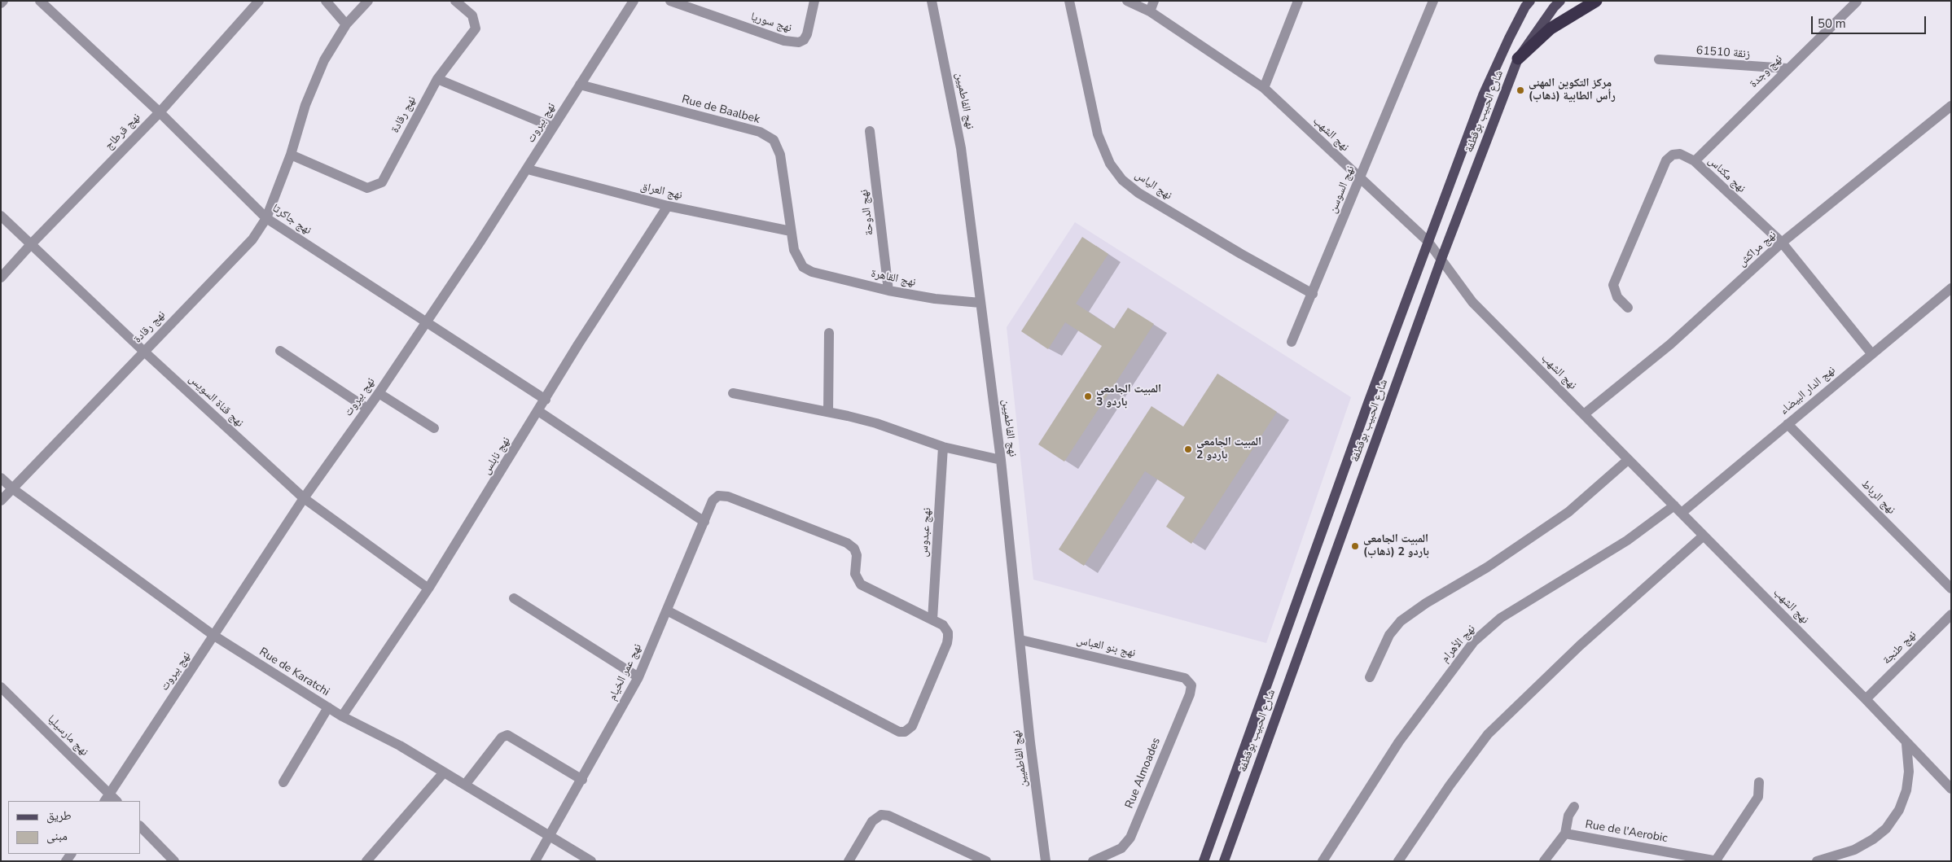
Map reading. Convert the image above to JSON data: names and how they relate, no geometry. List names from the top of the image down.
{
  "streets": {
    "main road": ["شارع الحبيب بوقطفة"],
    "street": [
      "نهج سوريا",
      "زنقة 61510",
      "نهج وجدة",
      "نهج الفاطميين",
      "Rue de Baalbek",
      "نهج رقادة",
      "نهج بيروت",
      "نهج قرطاج",
      "نهج الشهب",
      "نهج مكناس",
      "نهج الياس",
      "نهج السوسن",
      "نهج العراق",
      "نهج الدوحة",
      "نهج جاكرتا",
      "نهج مراكش",
      "نهج القاهرة",
      "نهج الدار البيضاء",
      "نهج قناة السويس",
      "نهج نابلس",
      "نهج الرباط",
      "نهج عبدوس",
      "نهج الأهرام",
      "نهج بنو العباس",
      "نهج طنجة",
      "Rue de Karatchi",
      "نهج عمر الخيام",
      "نهج مارسيليا",
      "Rue Almoades",
      "Rue de l'Aerobic"
    ]
  },
  "crossings": [
    ["زنقة 61510", "نهج وجدة"],
    ["نهج وجدة", "نهج مكناس"],
    ["نهج الفاطميين", "نهج القاهرة"],
    ["نهج الفاطميين", "نهج بنو العباس"],
    ["Rue de Baalbek", "نهج بيروت"],
    ["Rue de Baalbek", "نهج العراق"],
    ["Rue de Baalbek", "نهج القاهرة"],
    ["شارع الحبيب بوقطفة", "نهج الشهب"],
    ["نهج رقادة", "نهج جاكرتا"],
    ["نهج رقادة", "نهج قناة السويس"],
    ["نهج رقادة", "Rue de Karatchi"],
    ["نهج بيروت", "نهج العراق"],
    ["نهج بيروت", "نهج جاكرتا"],
    ["نهج بيروت", "نهج قناة السويس"],
    ["نهج بيروت", "Rue de Karatchi"],
    ["نهج بيروت", "نهج مارسيليا"],
    ["نهج قرطاج", "نهج جاكرتا"],
    ["نهج قرطاج", "نهج قناة السويس"],
    ["نهج الشهب", "نهج السوسن"],
    ["نهج الشهب", "نهج مراكش"],
    ["نهج الشهب", "نهج الدار البيضاء"],
    ["نهج الشهب", "نهج الأهرام"],
    ["نهج الشهب", "نهج طنجة"],
    ["نهج مكناس", "نهج مراكش"],
    ["نهج مكناس", "نهج الدار البيضاء"],
    ["نهج الياس", "نهج السوسن"],
    ["نهج العراق", "نهج نابلس"],
    ["نهج الدوحة", "نهج القاهرة"],
    ["نهج جاكرتا", "نهج نابلس"],
    ["نهج الدار البيضاء", "نهج الرباط"],
    ["نهج الدار البيضاء", "نهج الأهرام"],
    ["نهج قناة السويس", "نهج نابلس"],
    ["نهج نابلس", "Rue de Karatchi"],
    ["نهج عبدوس", "نهج عمر الخيام"],
    ["نهج بنو العباس", "Rue Almoades"],
    ["Rue de Karatchi", "نهج عمر الخيام"]
  ],
  "places": [
    "مركز التكوين المهني رأس الطابية (ذهاب)",
    "المبيت الجامعي باردو 3",
    "المبيت الجامعي باردو 2",
    "المبيت الجامعي باردو 2 (ذهاب)"
  ],
  "legend": ["طريق", "مبنى"],
  "scale_bar": "50 m"
}
